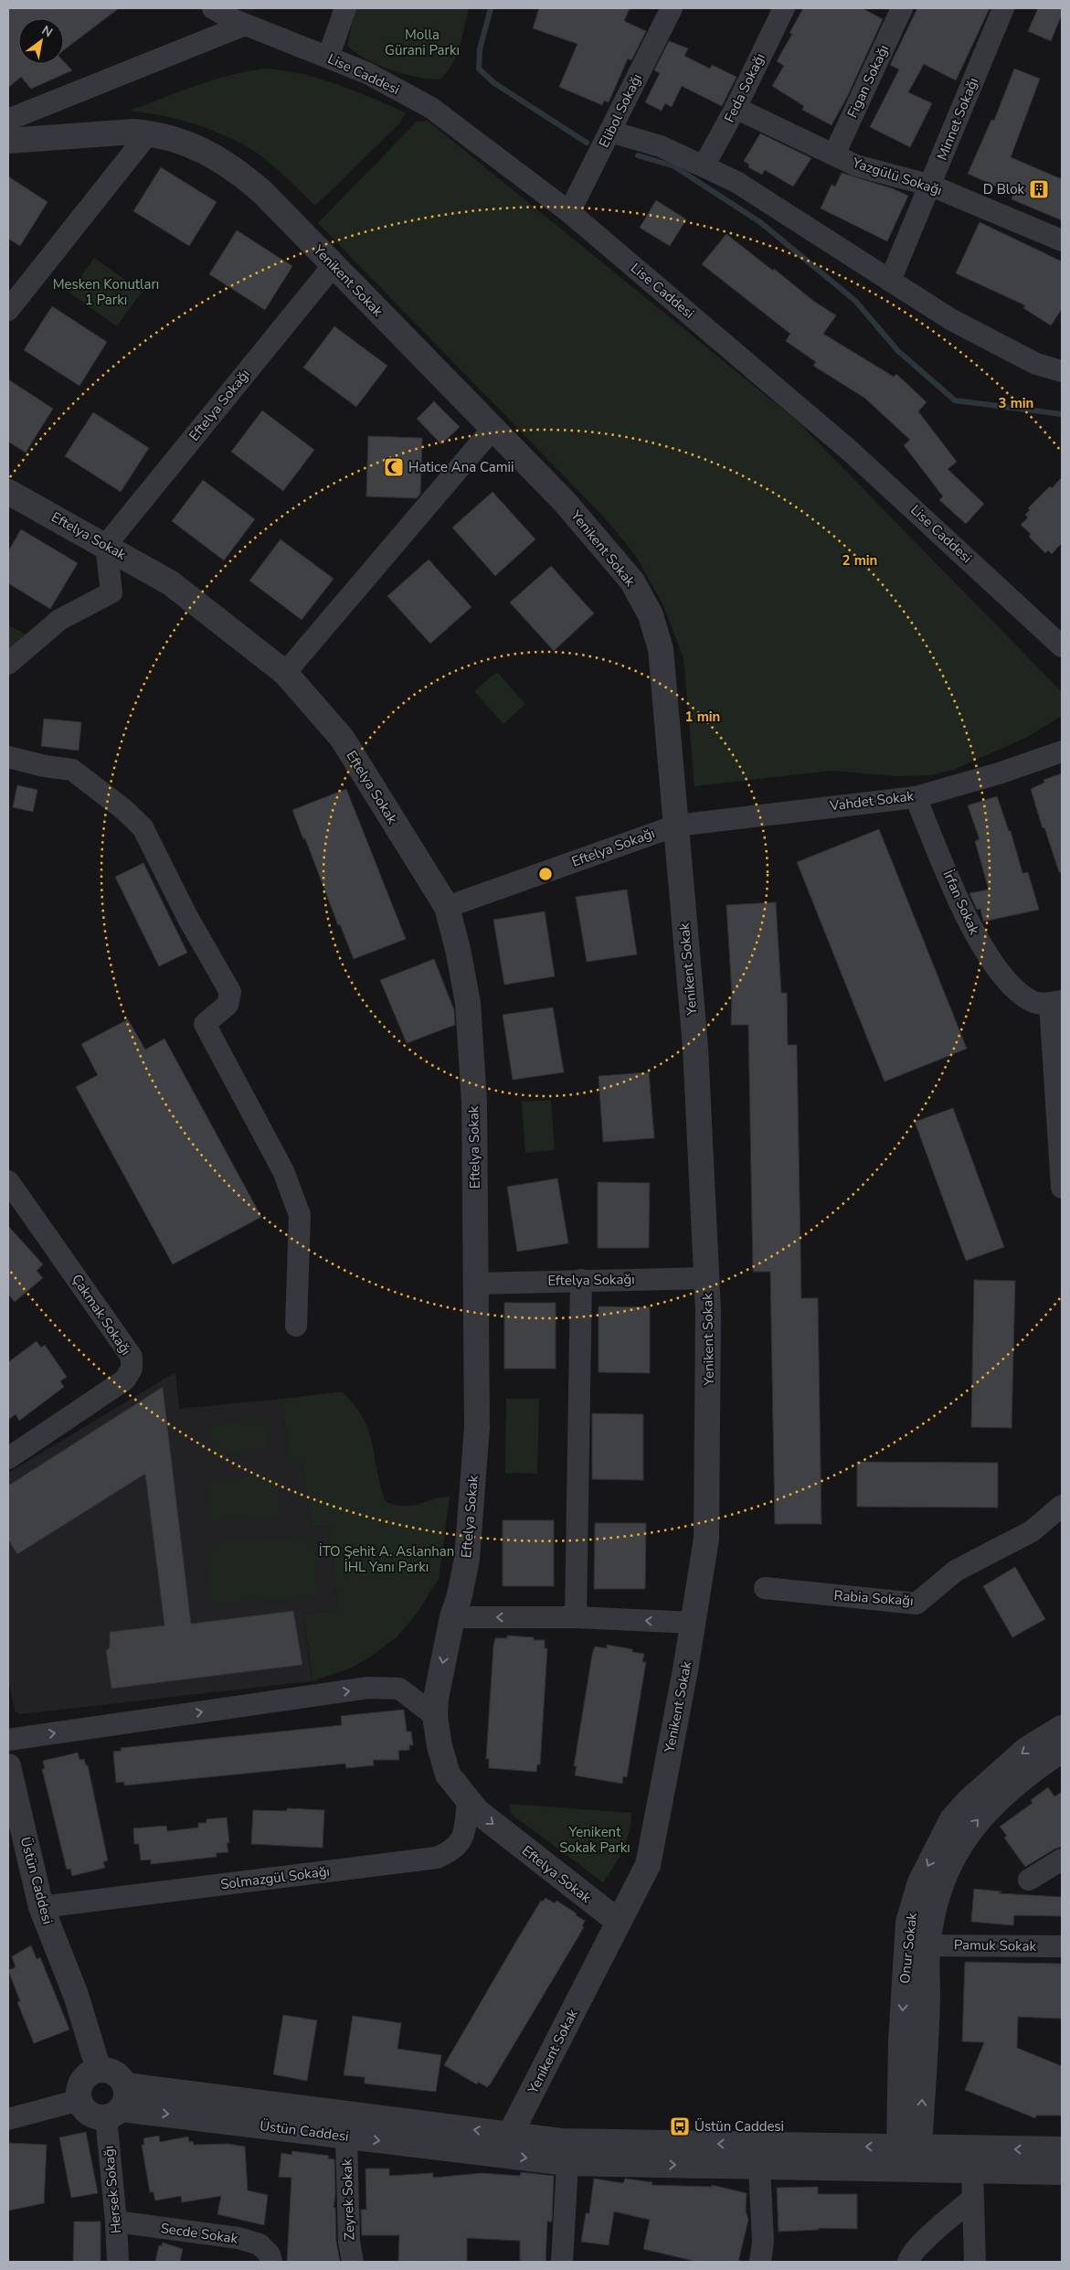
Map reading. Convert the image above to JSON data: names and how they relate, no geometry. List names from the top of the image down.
{
  "streets": {
    "street": [
      "Lise Caddesi",
      "Figan Sokağı",
      "Feda Sokağı",
      "Elibol Sokağı",
      "Minnet Sokağı",
      "Yazgülü Sokağı",
      "Yenikent Sokak",
      "Eftelya Sokağı",
      "Eftelya Sokak",
      "Vahdet Sokak",
      "İrfan Sokak",
      "Çakmak Sokağı",
      "Rabia Sokağı",
      "Solmazgül Sokağı",
      "Üstün Caddesi",
      "Pamuk Sokak",
      "Onur Sokak",
      "Hersek Sokağı",
      "Zeyrek Sokak",
      "Secde Sokak"
    ]
  },
  "crossings": [
    ["Lise Caddesi", "Elibol Sokağı"],
    ["Figan Sokağı", "Yazgülü Sokağı"],
    ["Feda Sokağı", "Yazgülü Sokağı"],
    ["Minnet Sokağı", "Yazgülü Sokağı"],
    ["Yenikent Sokak", "Eftelya Sokağı"],
    ["Yenikent Sokak", "Eftelya Sokak"],
    ["Yenikent Sokak", "Vahdet Sokak"],
    ["Yenikent Sokak", "Üstün Caddesi"],
    ["Eftelya Sokağı", "Eftelya Sokak"],
    ["Eftelya Sokağı", "Vahdet Sokak"],
    ["Eftelya Sokak", "Solmazgül Sokağı"],
    ["Vahdet Sokak", "İrfan Sokak"],
    ["Solmazgül Sokağı", "Üstün Caddesi"],
    ["Üstün Caddesi", "Onur Sokak"],
    ["Üstün Caddesi", "Hersek Sokağı"],
    ["Üstün Caddesi", "Zeyrek Sokak"],
    ["Pamuk Sokak", "Onur Sokak"],
    ["Hersek Sokağı", "Secde Sokak"]
  ],
  "parks": [
    "Molla Gürani Parkı",
    "Mesken Konutları 1 Parkı",
    "İTO Şehit A. Aslanhan İHL Yanı Parkı",
    "Yenikent Sokak Parkı"
  ],
  "places": {
    "building": ["D Blok"],
    "mosque": ["Hatice Ana Camii"],
    "bus stop": ["Üstün Caddesi"]
  },
  "north": "top right",
  "rings": ["3 min", "2 min", "1 min"]
}
